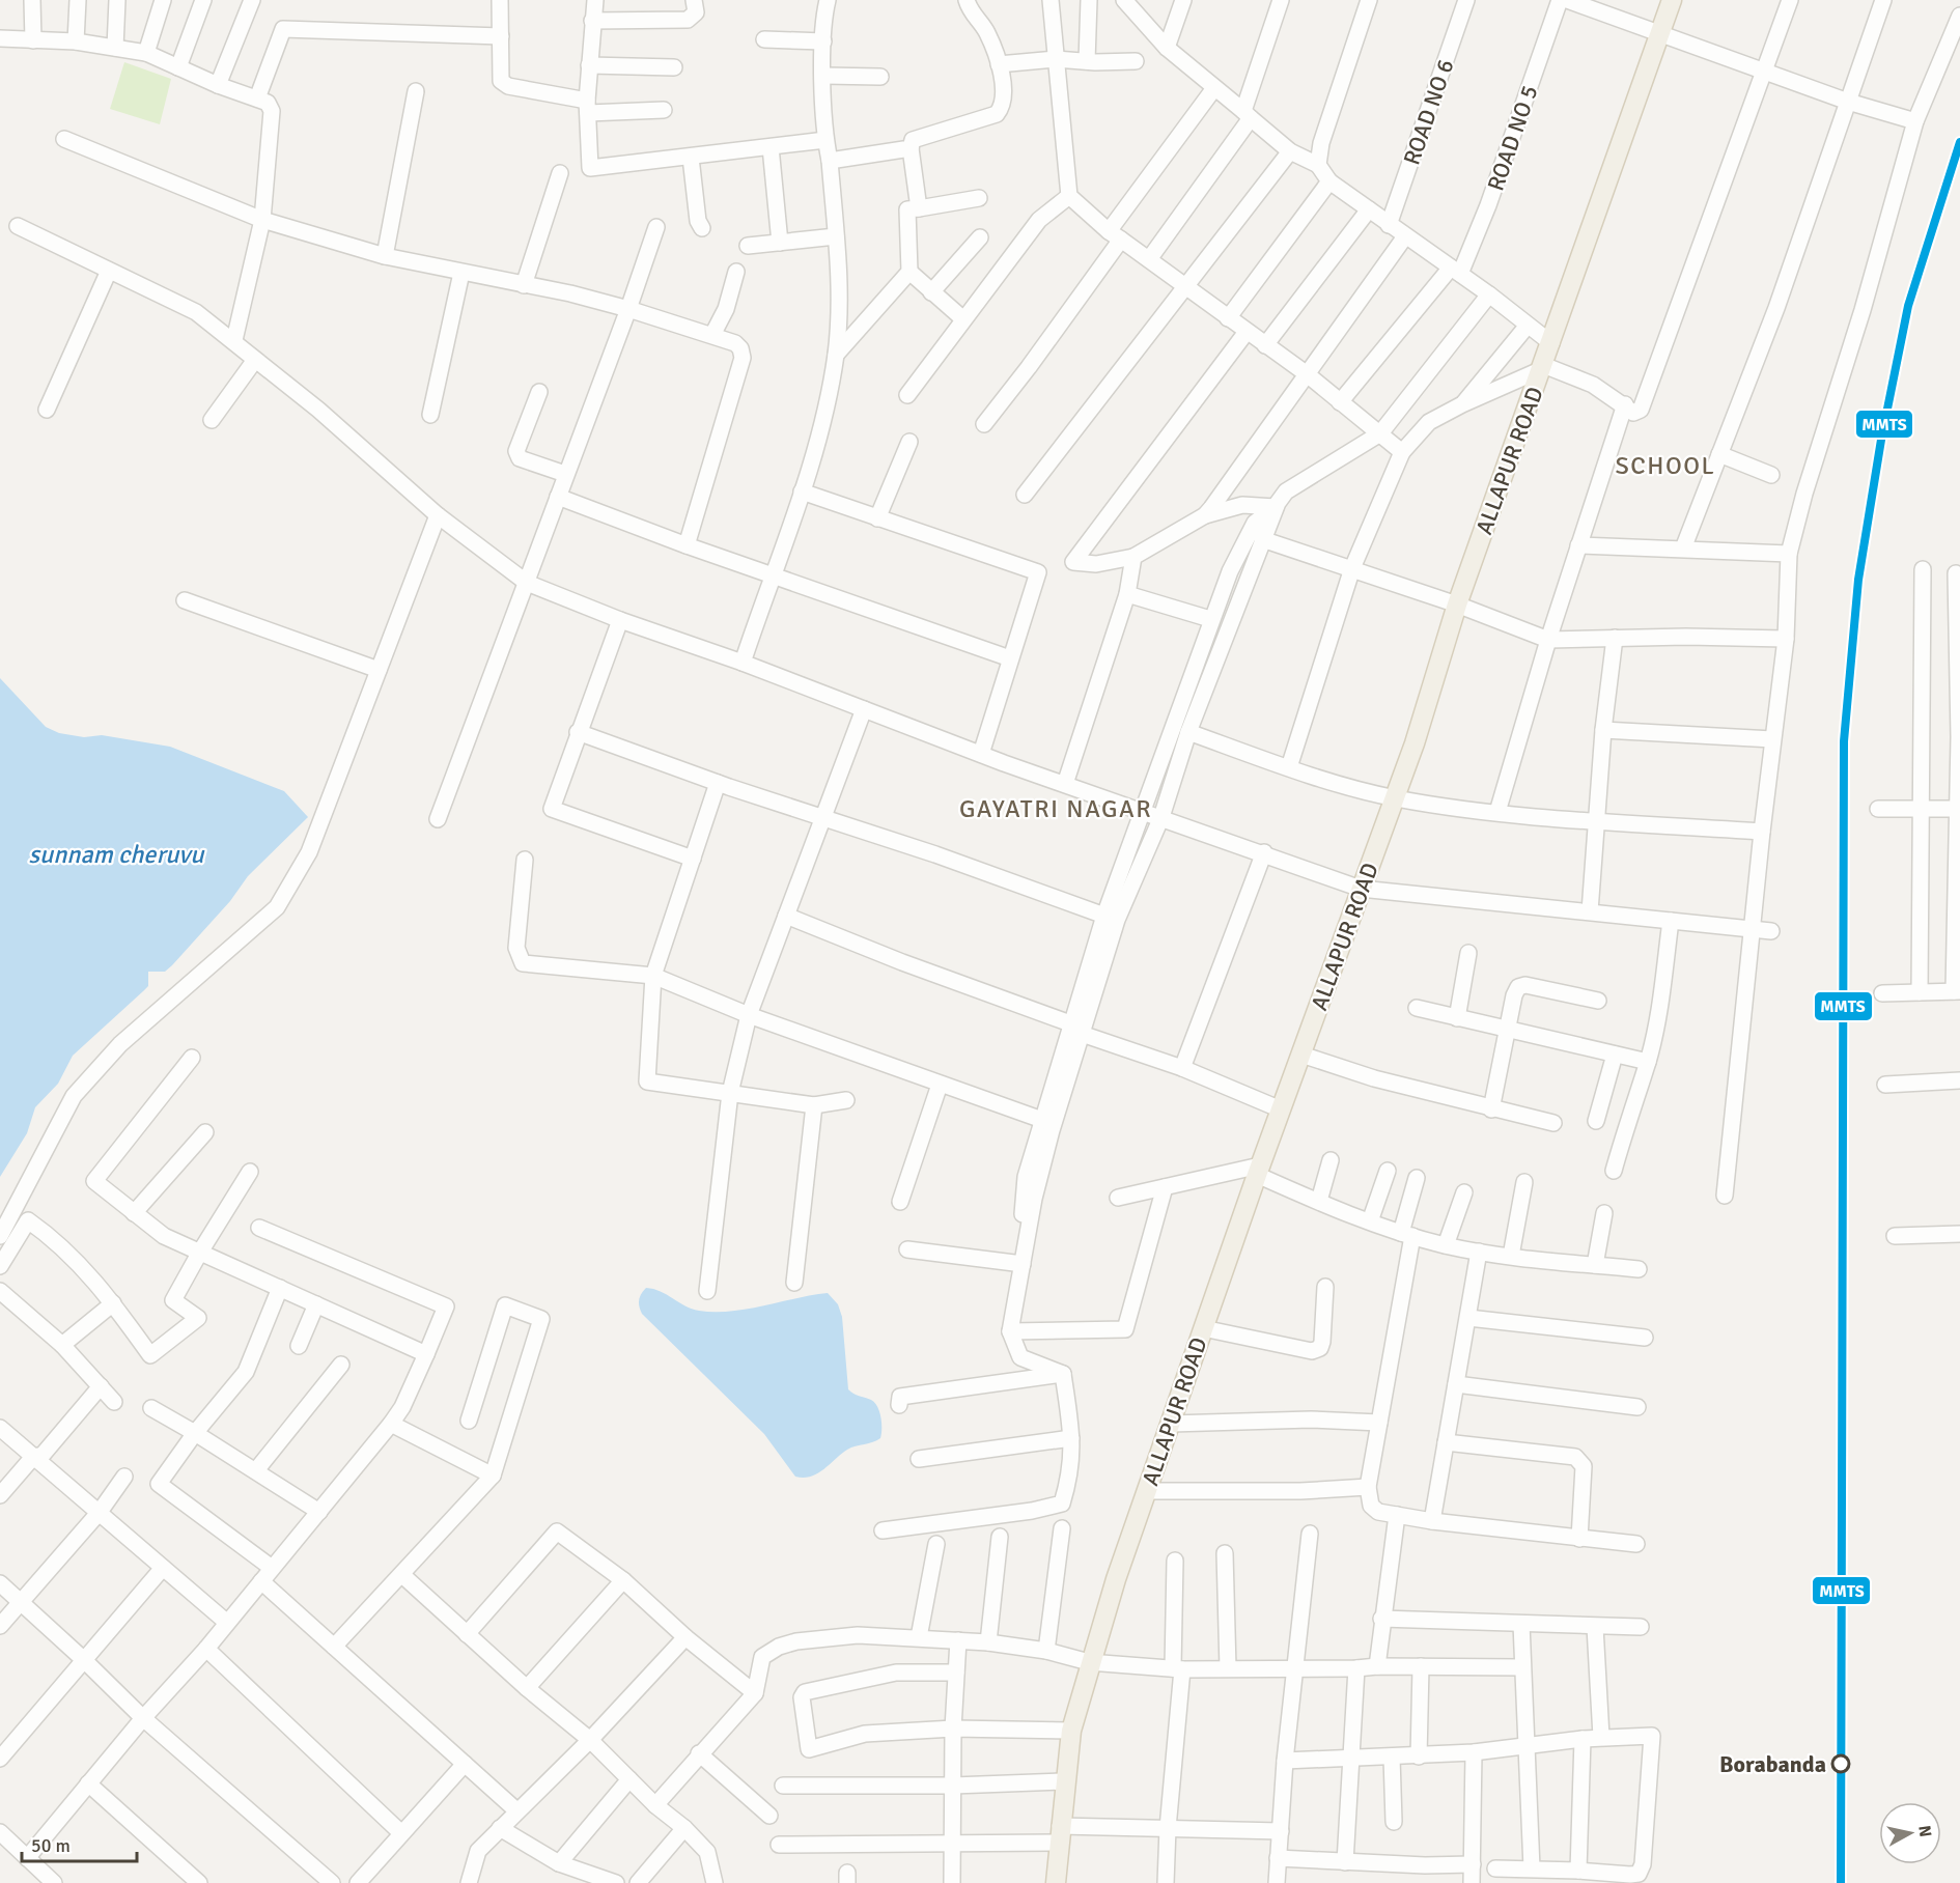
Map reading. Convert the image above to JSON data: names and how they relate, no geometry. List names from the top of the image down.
{
  "streets": {
    "main road": ["ALLAPUR ROAD"],
    "street": ["ROAD NO 6", "ROAD NO 5"]
  },
  "districts": ["SCHOOL", "GAYATRI NAGAR"],
  "water": ["sunnam cheruvu"],
  "places": ["Borabanda"],
  "lines": ["transit line MMTS"],
  "scale_bar": "50 m",
  "north": "right"
}
